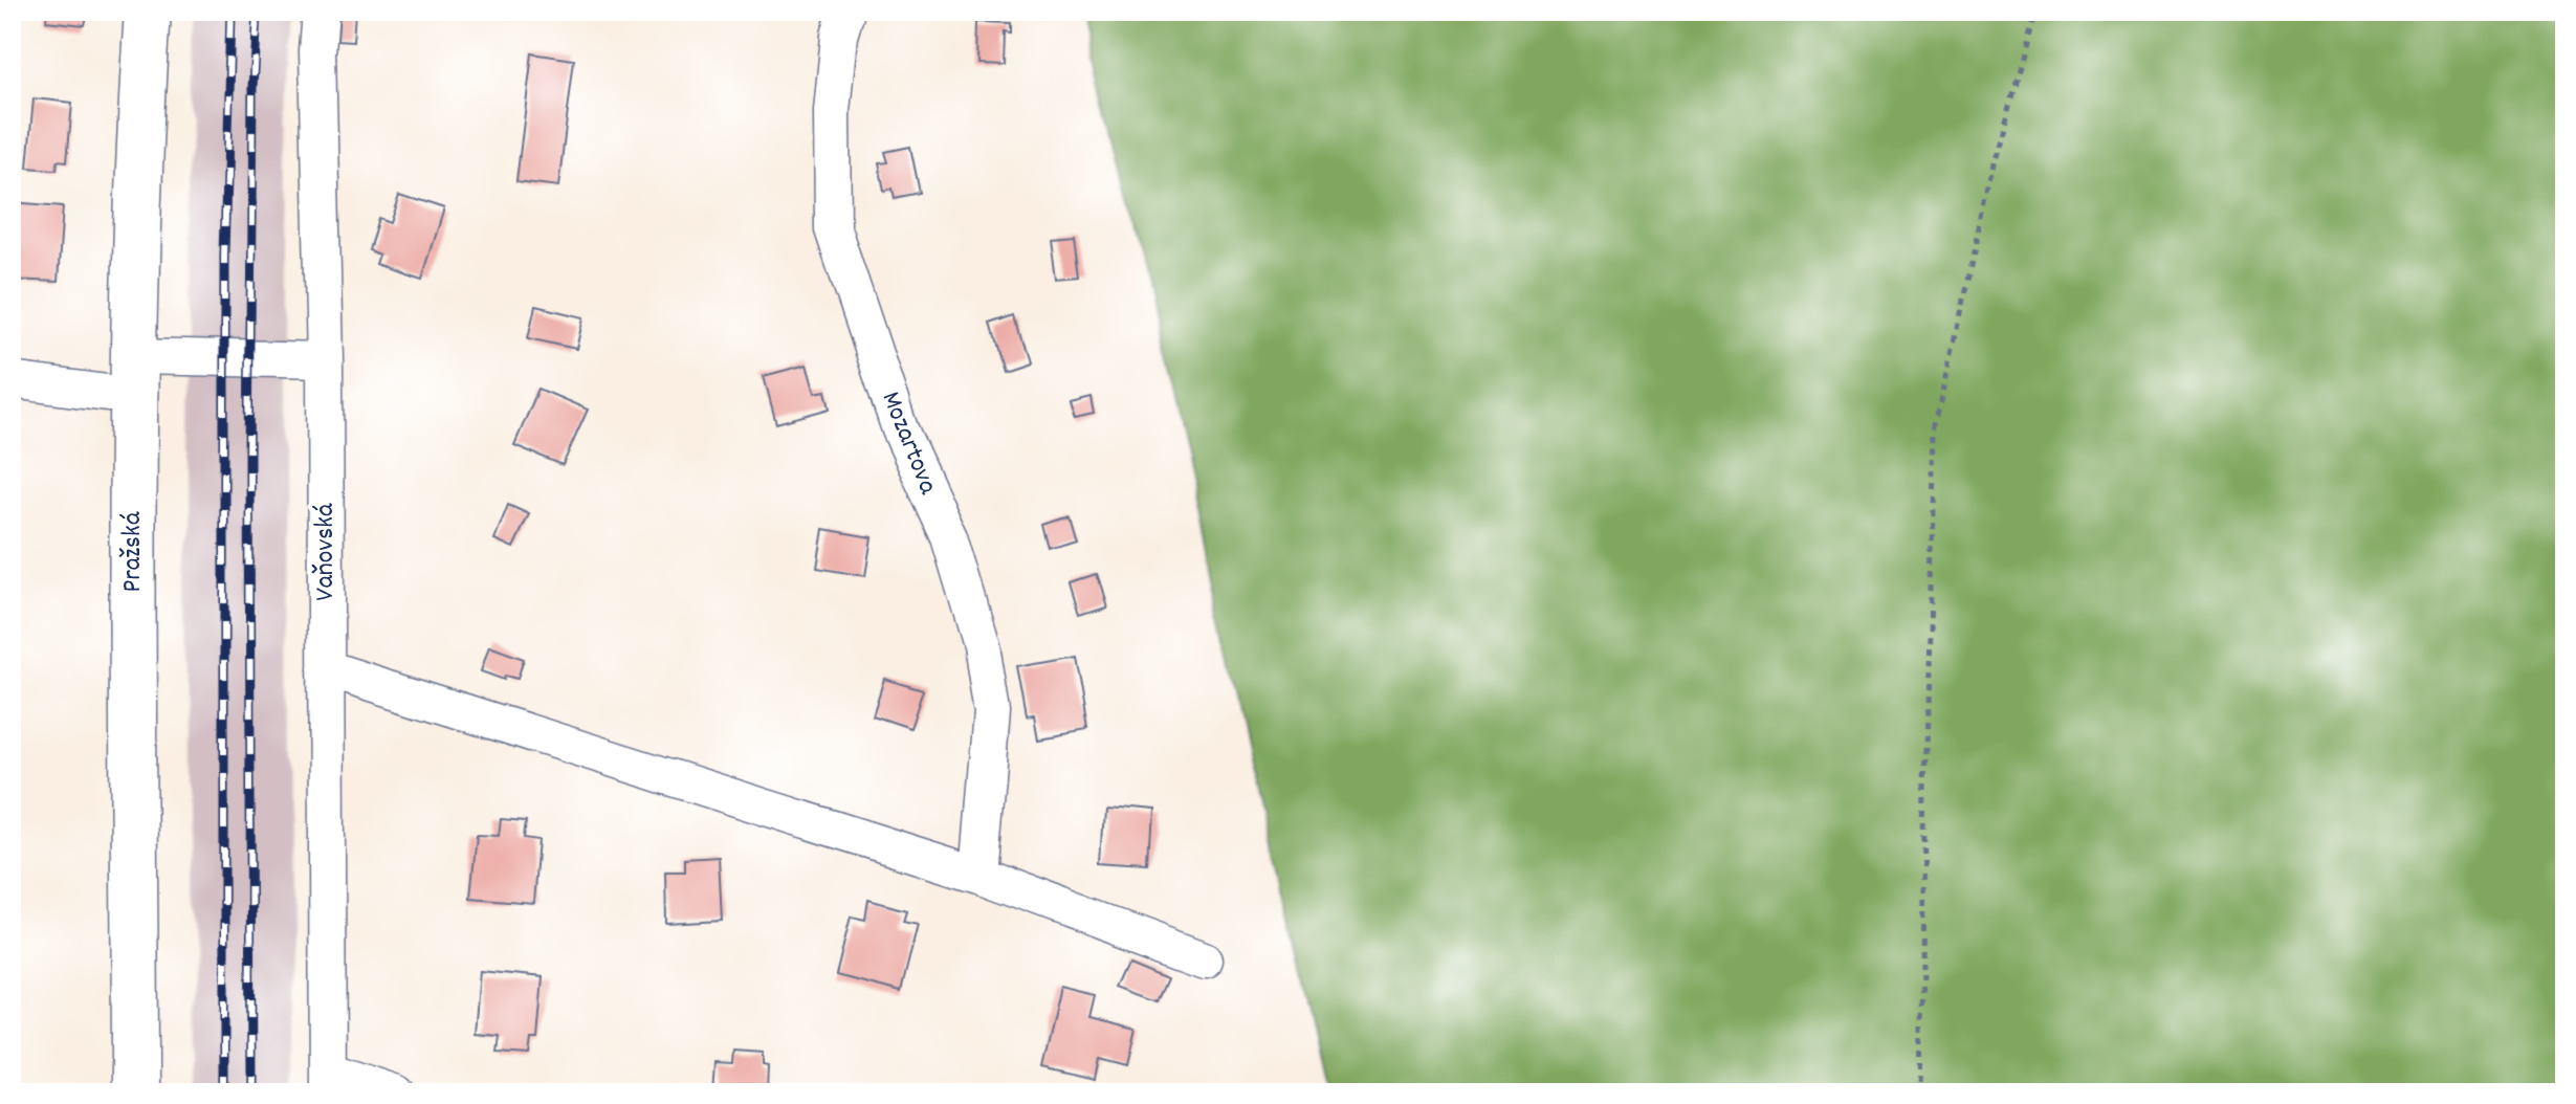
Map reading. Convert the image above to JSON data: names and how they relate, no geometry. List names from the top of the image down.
{
  "streets": {
    "main road": ["Pražská"],
    "street": ["Mozartova", "Vaňovská"]
  }
}
